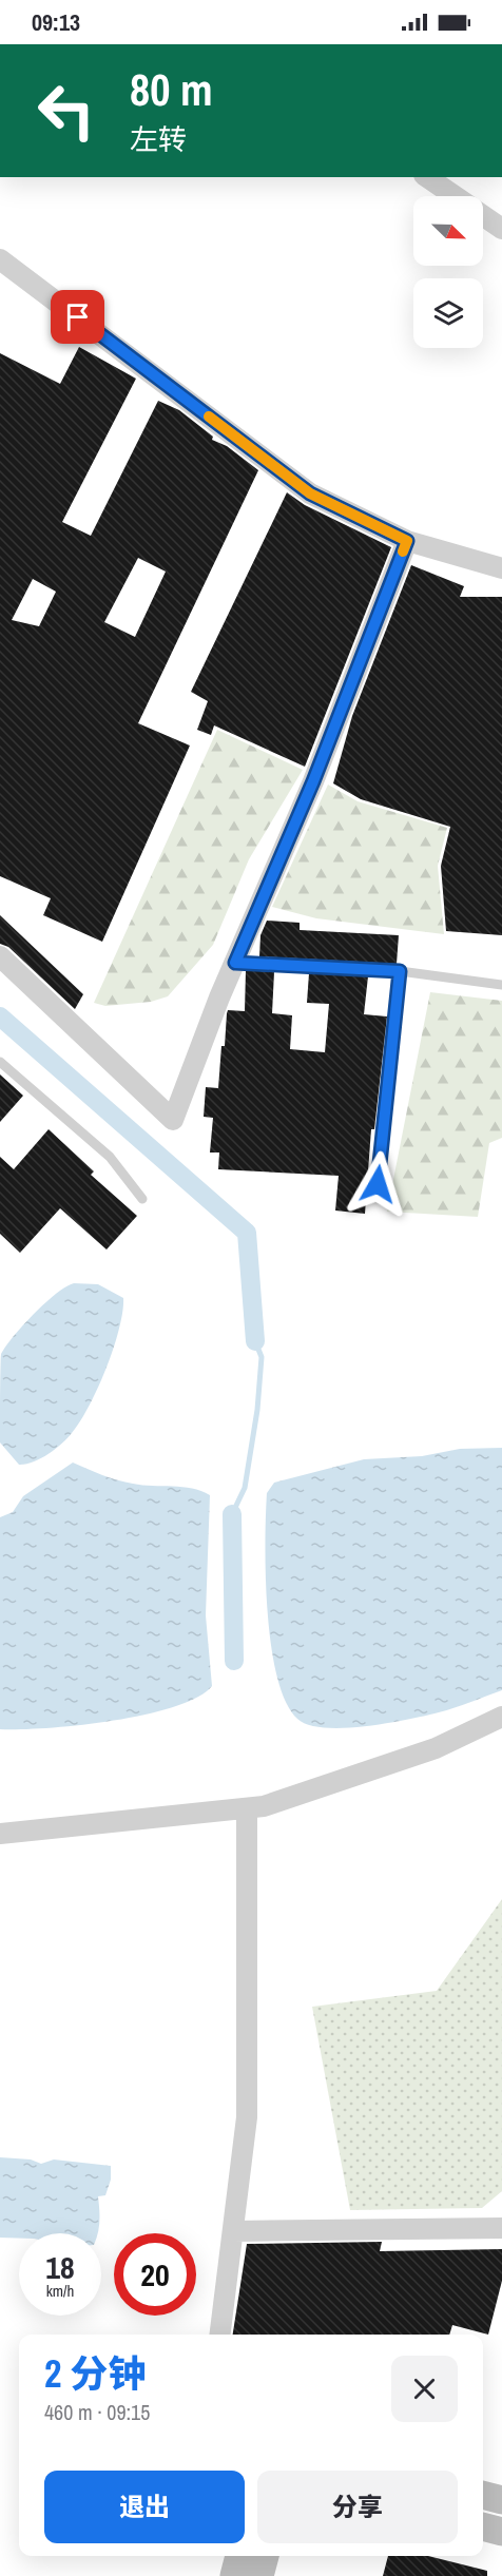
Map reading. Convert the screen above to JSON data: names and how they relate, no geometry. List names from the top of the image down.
{
  "north": "bottom right",
  "page": {
    "status": "09:13",
    "turn": ["80 m", "左转"],
    "speed": "18 km/h",
    "limit": "20",
    "heading": ["2 分钟", "460 m · 09:15"],
    "buttons": ["退出", "分享"]
  }
}
